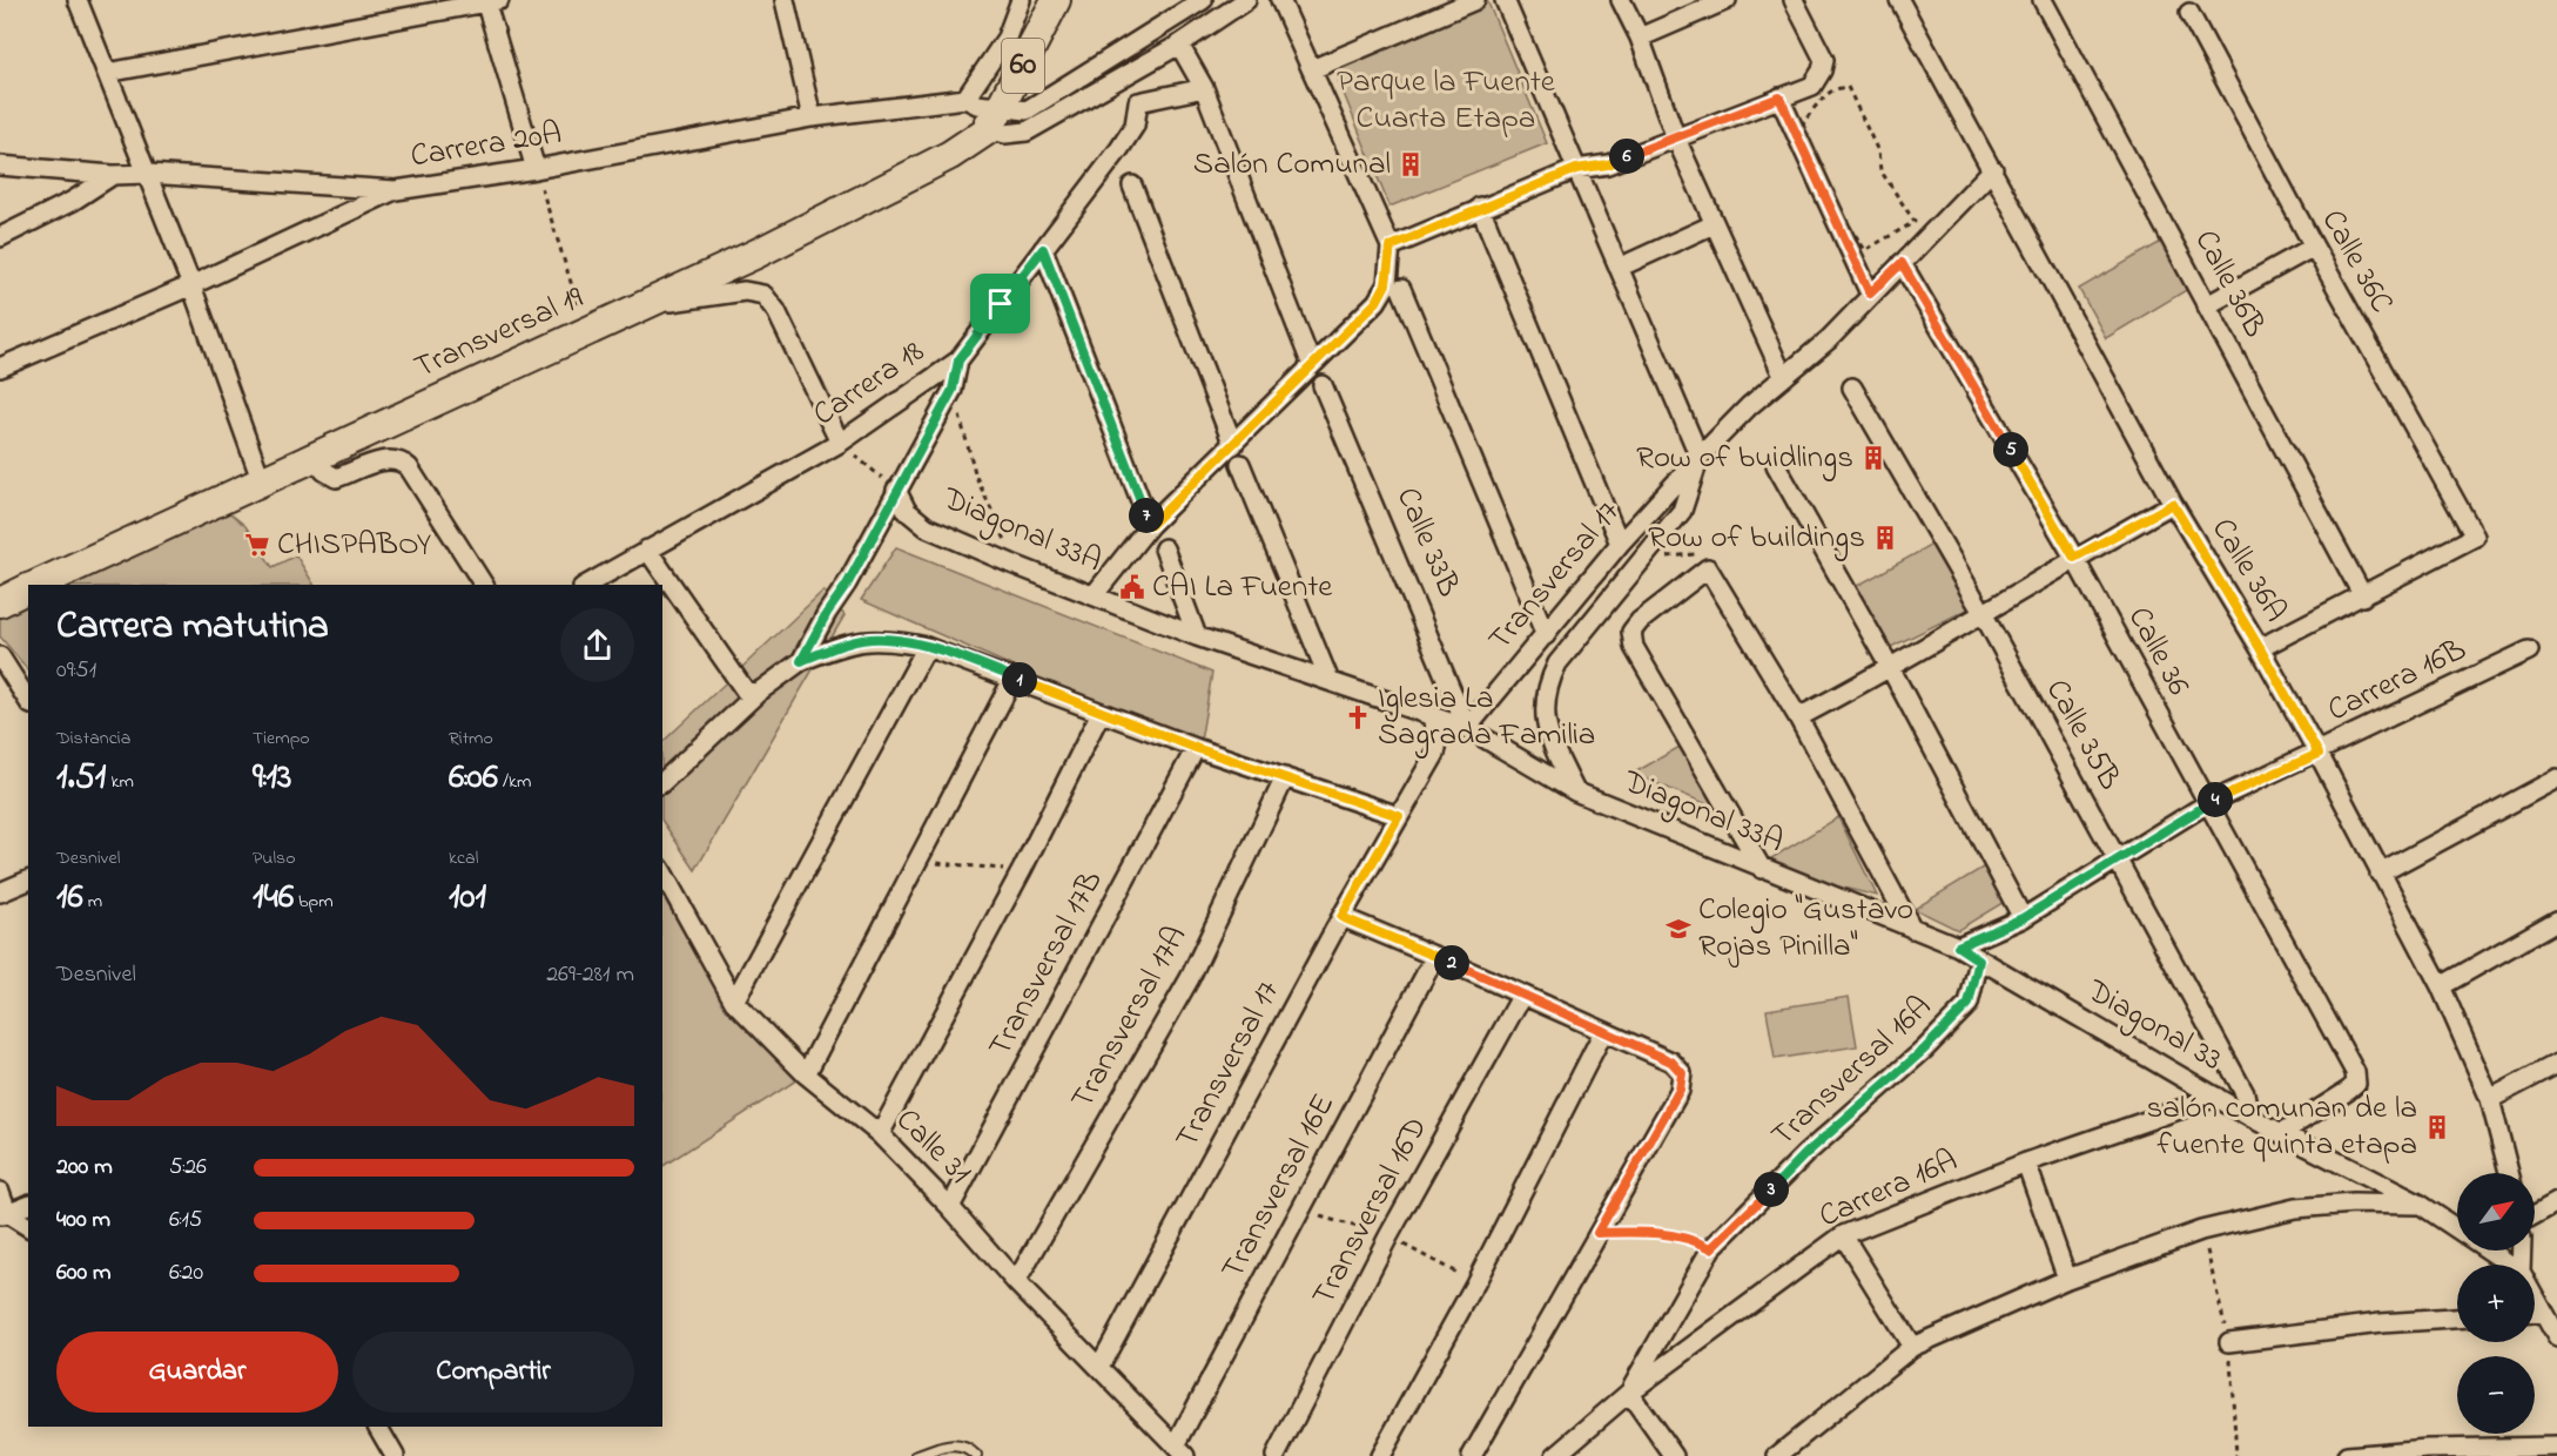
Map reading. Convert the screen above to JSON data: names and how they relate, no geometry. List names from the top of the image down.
{
  "streets": {
    "main road": ["60", "Transversal 19"],
    "street": [
      "Carrera 20A",
      "Calle 36C",
      "Calle 36B",
      "Carrera 18",
      "Diagonal 33A",
      "Calle 33B",
      "Calle 36A",
      "Transversal 17",
      "Calle 36",
      "Carrera 16B",
      "Calle 35B",
      "Transversal 17B",
      "Transversal 17A",
      "Diagonal 33",
      "Transversal 16A",
      "Calle 31",
      "Transversal 16E",
      "Carrera 16A",
      "Transversal 16D"
    ]
  },
  "crossings": [
    ["60", "Carrera 20A"],
    ["60", "Transversal 19"],
    ["Carrera 20A", "Transversal 19"],
    ["Calle 36C", "Calle 36B"],
    ["Diagonal 33A", "Calle 33B"],
    ["Diagonal 33A", "Transversal 17"],
    ["Diagonal 33A", "Carrera 16B"],
    ["Diagonal 33A", "Diagonal 33"],
    ["Calle 33B", "Transversal 17"],
    ["Calle 36A", "Transversal 17"],
    ["Calle 36A", "Carrera 16B"],
    ["Transversal 17", "Calle 36"],
    ["Transversal 17", "Calle 31"],
    ["Calle 36", "Carrera 16B"],
    ["Calle 36", "Diagonal 33"],
    ["Carrera 16B", "Calle 35B"],
    ["Carrera 16B", "Diagonal 33"],
    ["Calle 35B", "Diagonal 33"],
    ["Transversal 17B", "Calle 31"],
    ["Transversal 17A", "Calle 31"],
    ["Diagonal 33", "Transversal 16A"],
    ["Diagonal 33", "Carrera 16A"],
    ["Transversal 16A", "Carrera 16A"],
    ["Calle 31", "Transversal 16E"]
  ],
  "parks": ["Parque la Fuente Cuarta Etapa"],
  "places": {
    "building": [
      "Salón Comunal",
      "Row of buidlings",
      "Row of buildings",
      "salón comunan de la fuente quinta etapa"
    ],
    "supermarket": ["CHISPABOY"],
    "public building": ["CAI La Fuente"],
    "church": ["Iglesia La Sagrada Familia"],
    "school or university": ["Colegio \"Gustavo Rojas Pinilla\""]
  },
  "north": "top right",
  "page": {
    "pins": [
      "6",
      "5",
      "7",
      "1",
      "4",
      "2",
      "3"
    ],
    "heading": ["Carrera matutina", "09:51"],
    "stats": [
      ["Distancia", "1.51 km"],
      ["Tiempo", "9:13"],
      ["Ritmo", "6:06 /km"],
      ["Desnivel", "16 m"],
      ["Pulso", "146 bpm"],
      ["kcal", "101"]
    ],
    "chart": ["Desnivel", "269–281 m"],
    "list": [
      {
        "name": "200 m",
        "note": "5:26"
      },
      {
        "name": "400 m",
        "note": "6:15"
      },
      {
        "name": "600 m",
        "note": "6:20"
      }
    ],
    "map_buttons": ["+", "−"],
    "buttons": ["Guardar", "Compartir"]
  }
}
